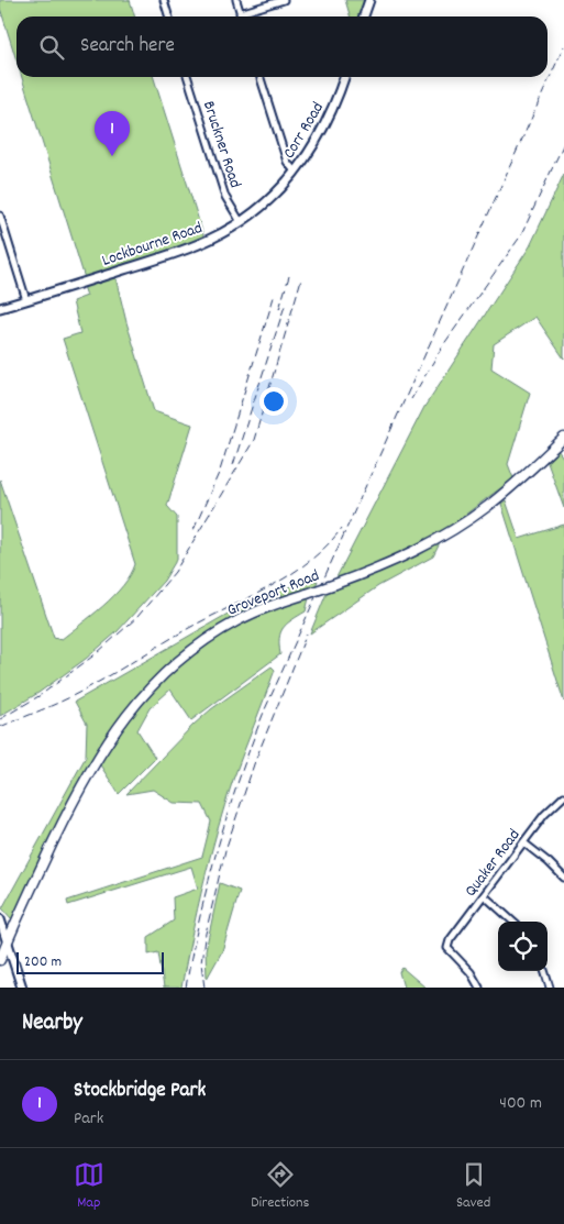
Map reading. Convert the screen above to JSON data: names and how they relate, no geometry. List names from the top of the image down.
{
  "streets": {
    "main road": ["Groveport Road"],
    "street": [
      "Corr Road",
      "Bruckner Road",
      "Lockbourne Road",
      "Quaker Road"
    ]
  },
  "crossings": [
    ["Corr Road", "Lockbourne Road"],
    ["Bruckner Road", "Lockbourne Road"]
  ],
  "scale_bar": "200 m",
  "page": {
    "search": "Search here",
    "pins": "1",
    "scale": "200 m",
    "heading": "Nearby",
    "list": [
      {
        "mark": "1",
        "name": "Stockbridge Park",
        "note": "Park",
        "value": "400 m"
      }
    ],
    "nav": ["Map", "Directions", "Saved"]
  }
}
